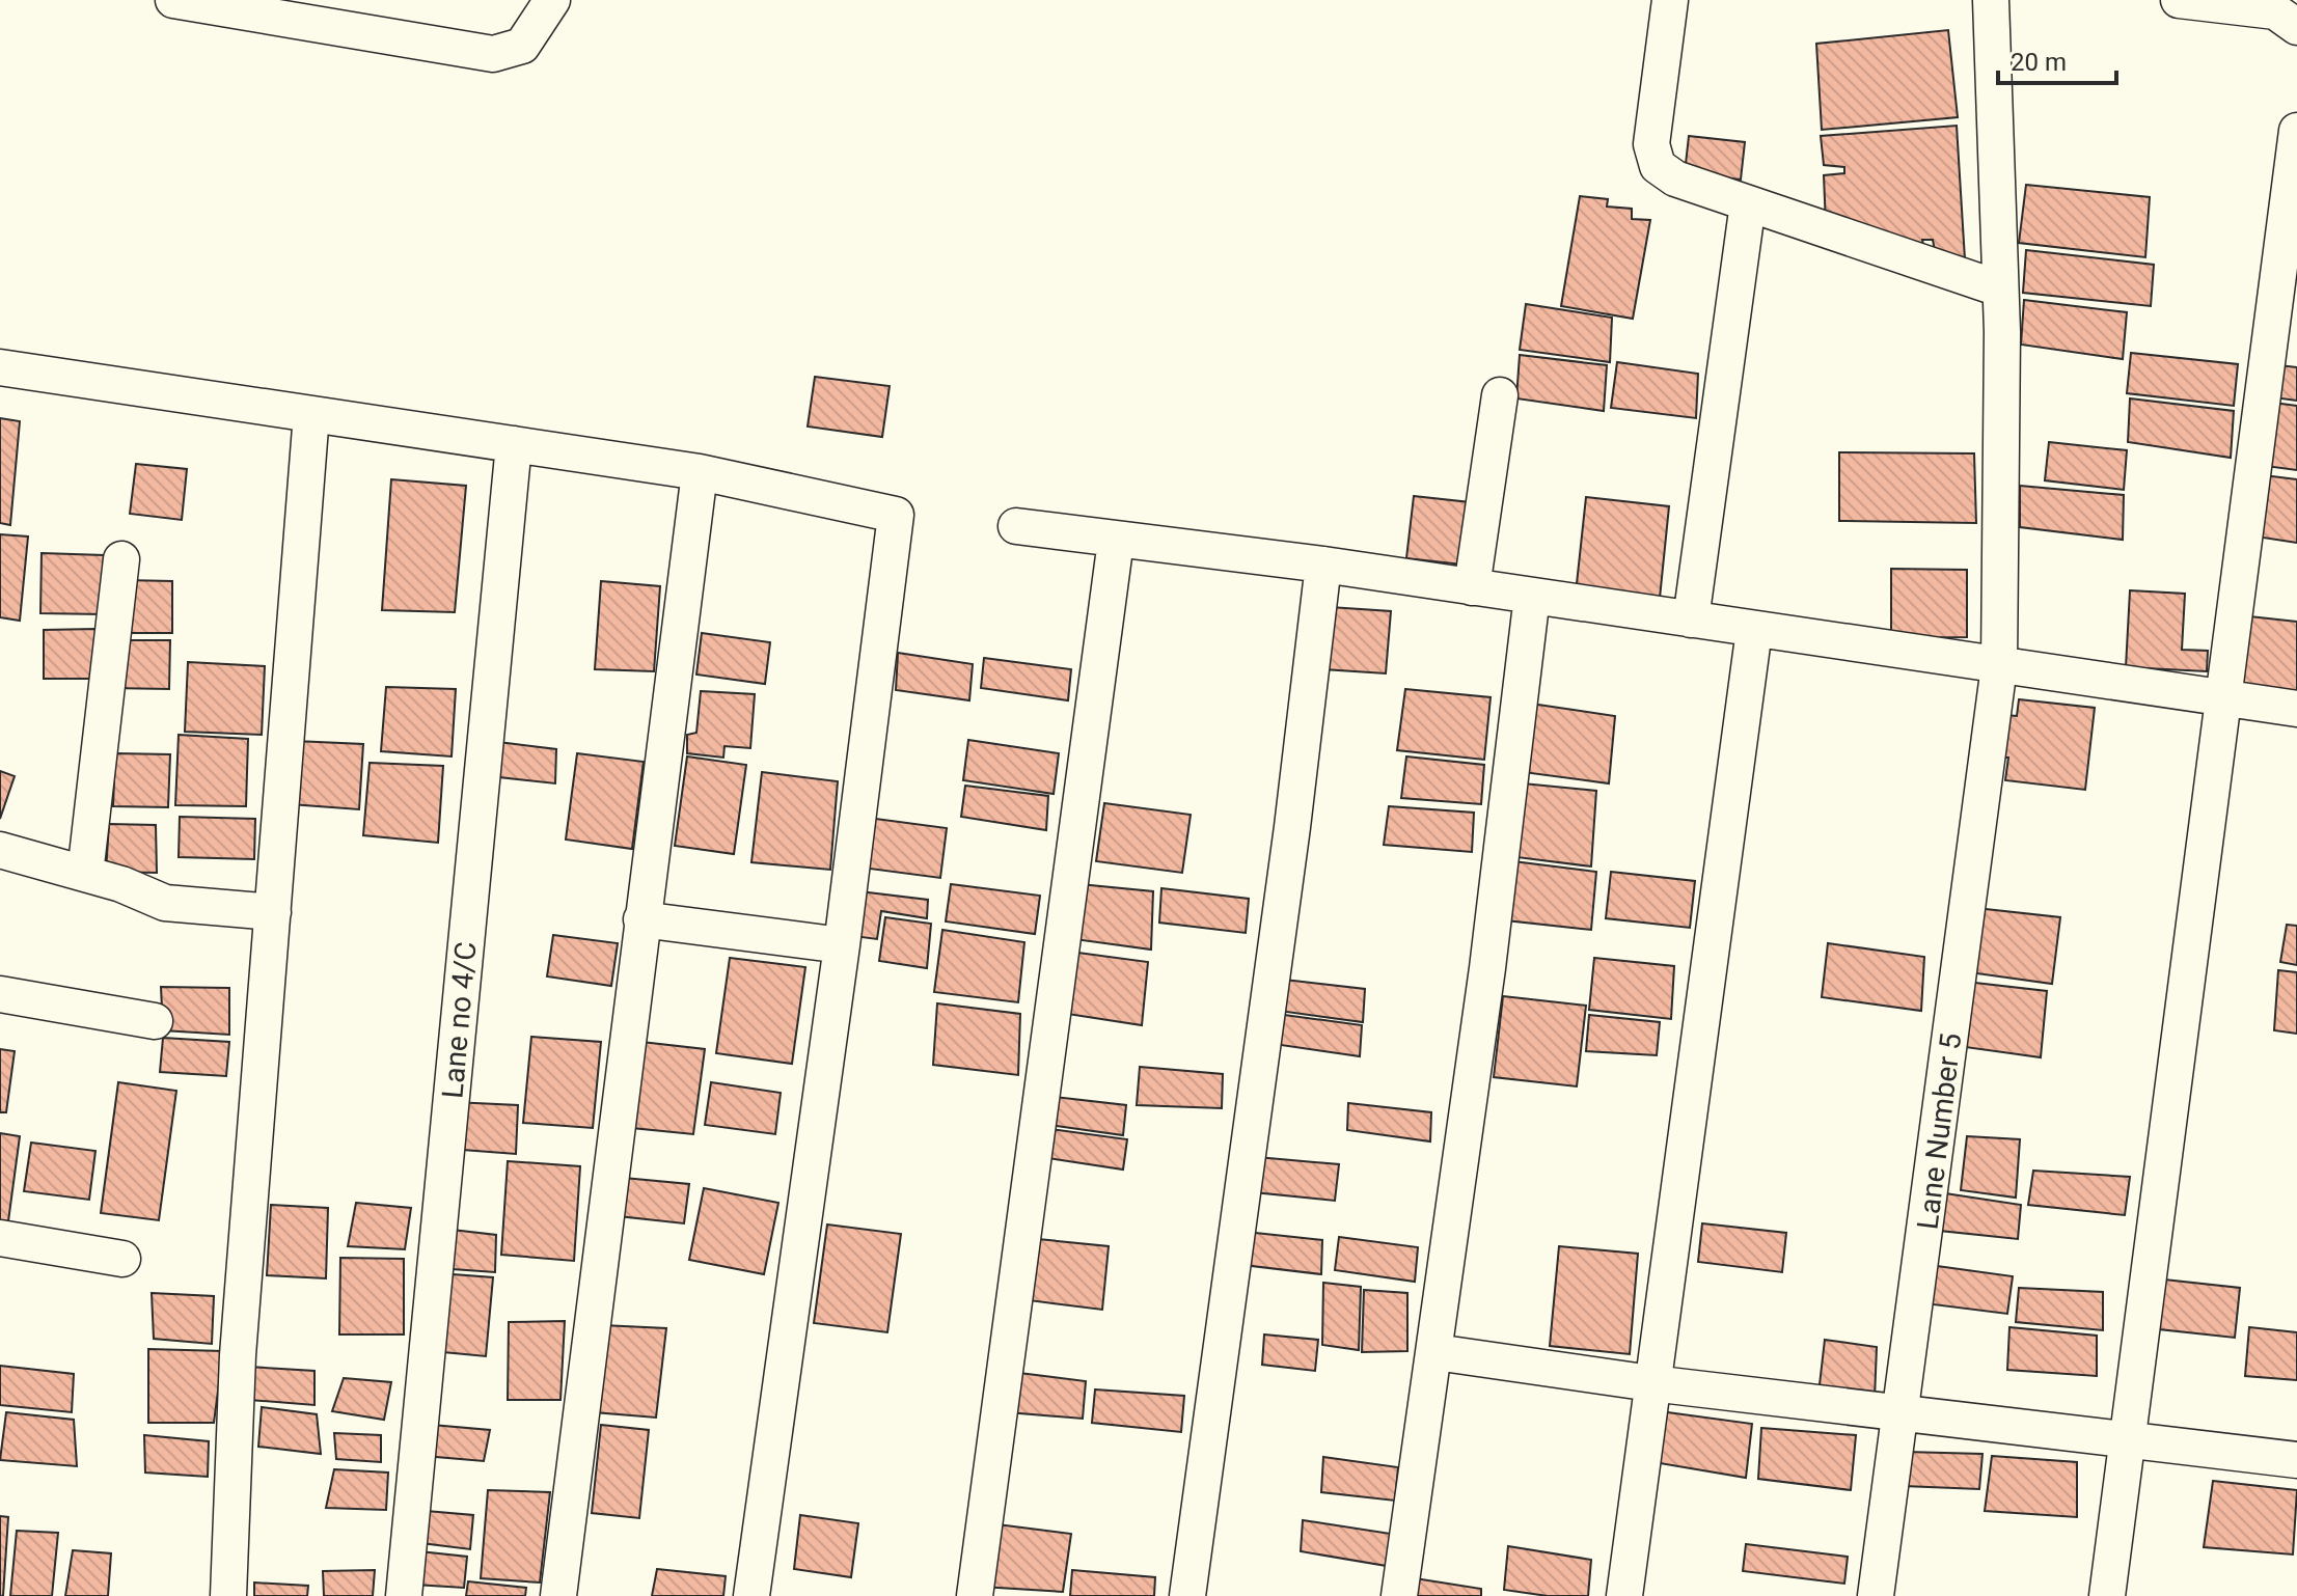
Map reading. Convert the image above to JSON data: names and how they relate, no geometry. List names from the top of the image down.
{
  "streets": {
    "street": ["Lane no 4/C", "Lane Number 5"]
  },
  "scale_bar": "20 m"
}
